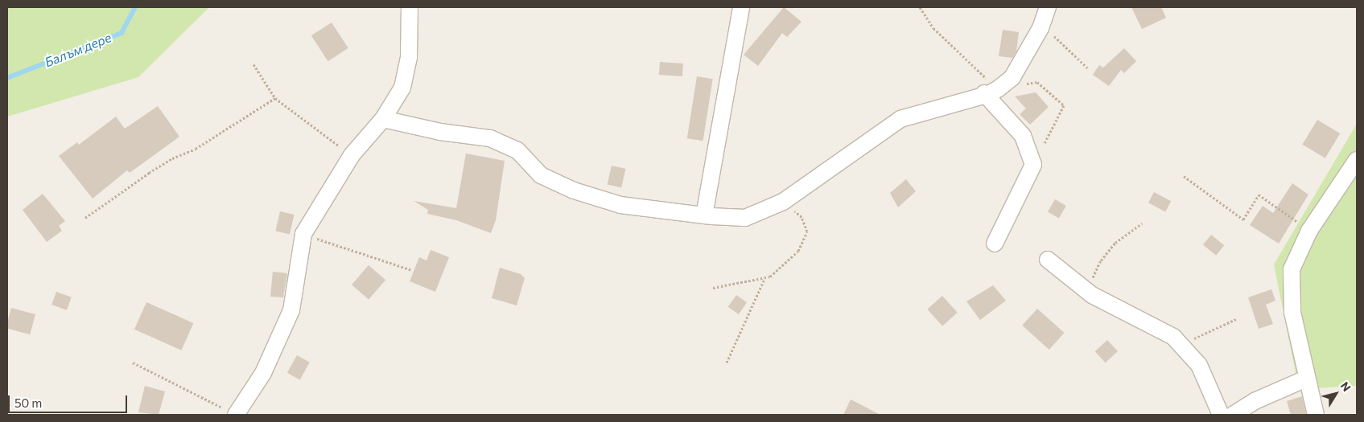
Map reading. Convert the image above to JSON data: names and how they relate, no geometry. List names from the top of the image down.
{
  "water": ["Балъм дере"],
  "scale_bar": "50 m",
  "north": "top right"
}
